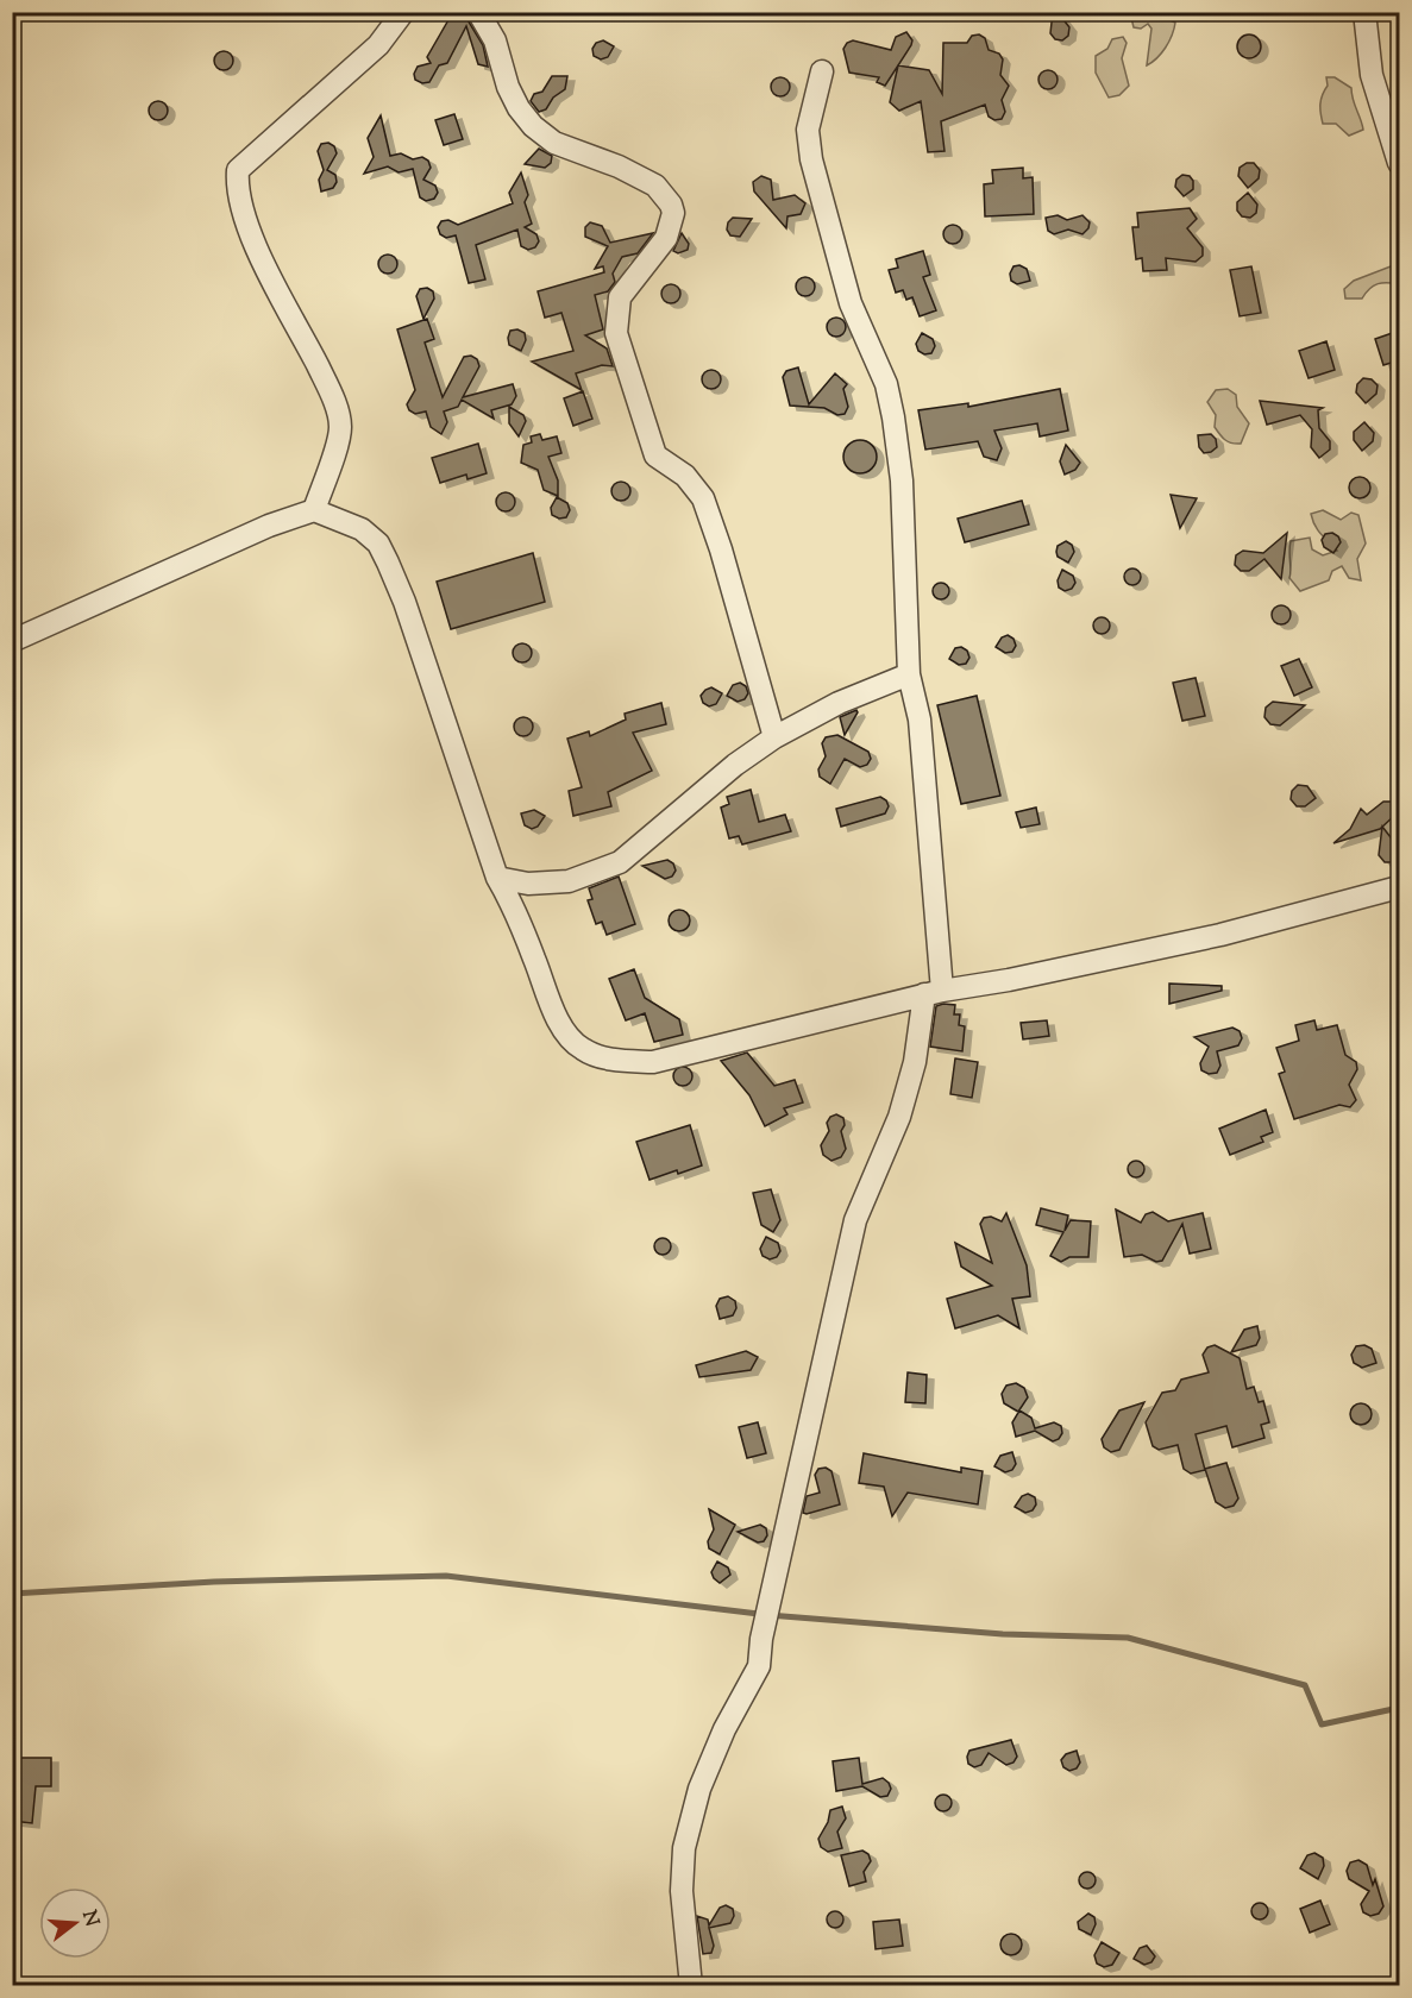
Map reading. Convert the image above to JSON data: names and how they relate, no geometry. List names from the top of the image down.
{
  "north": "right"
}
